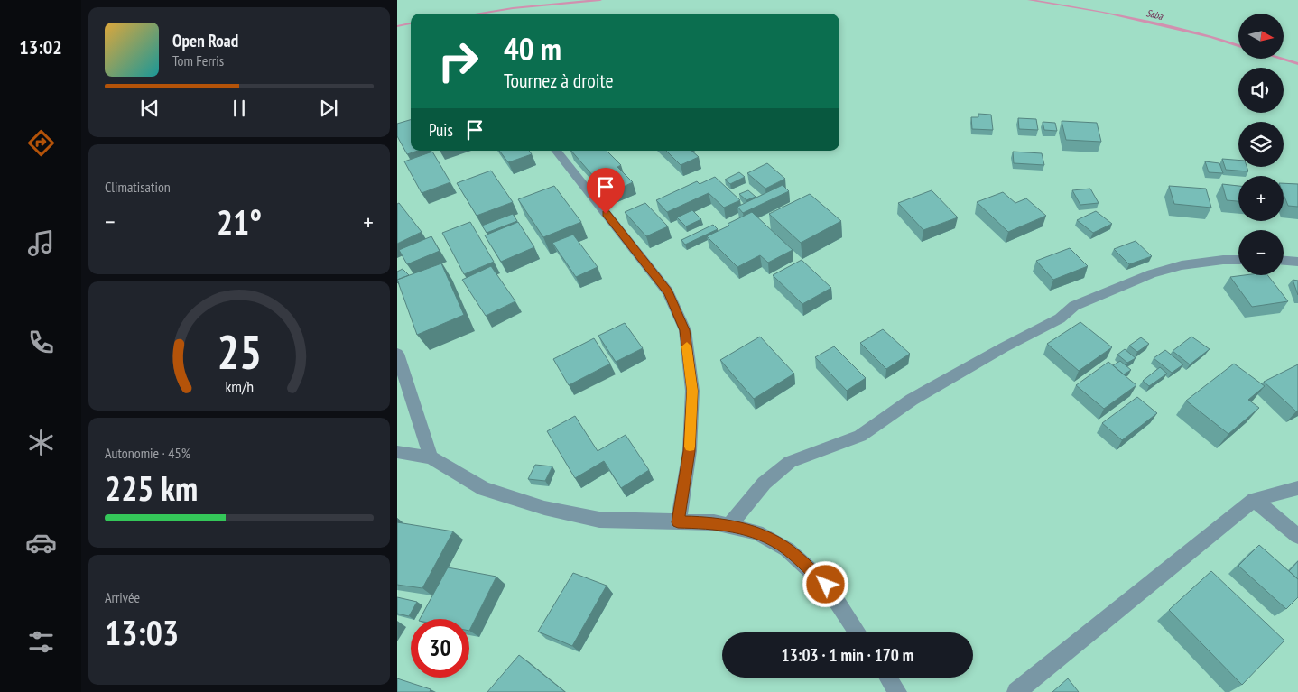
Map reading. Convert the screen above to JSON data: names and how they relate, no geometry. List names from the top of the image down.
{
  "water": ["Saba"],
  "north": "right",
  "page": {
    "tabs": "13:02",
    "map_buttons": ["+", "−"],
    "turn": ["40 m", "Tournez à droite"],
    "song": ["Open Road", "Tom Ferris"],
    "then": "Puis",
    "tile": [
      "Climatisation",
      ["Autonomie · 45%", "225 km"],
      ["Arrivée", "13:03"]
    ],
    "heat": ["−", "21°", "+"],
    "limit": "30",
    "trip": "13:03 · 1 min · 170 m",
    "gauge": ["25", "km/h"]
  }
}
